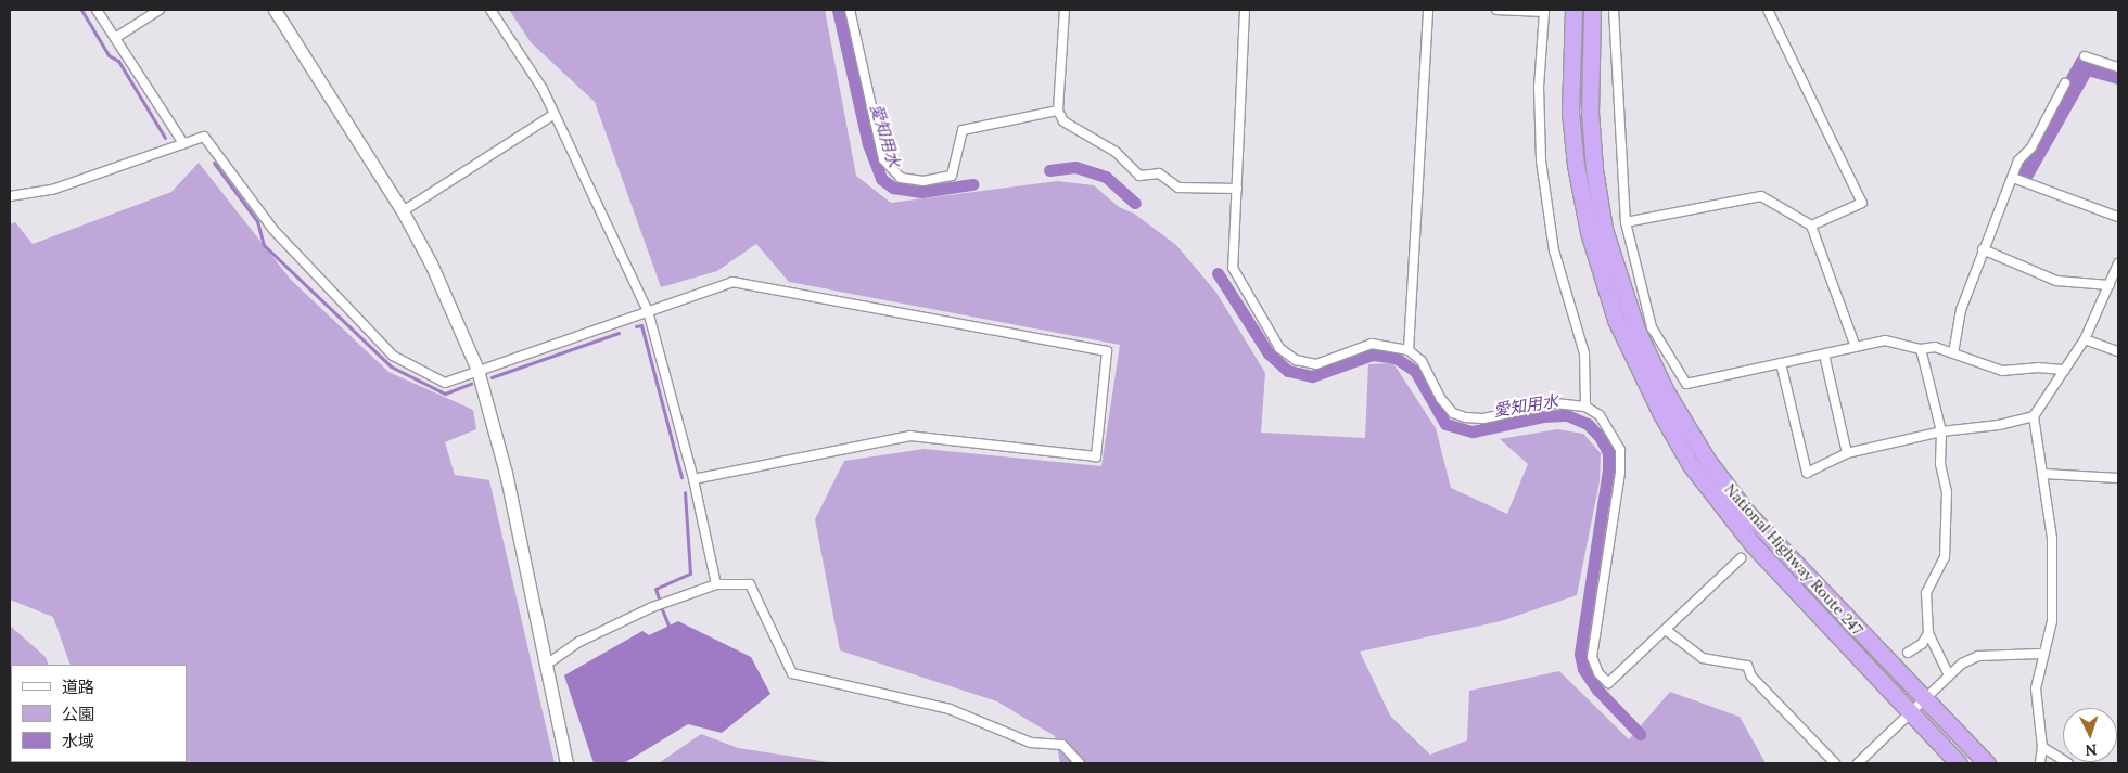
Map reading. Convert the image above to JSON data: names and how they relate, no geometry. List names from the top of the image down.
{
  "streets": {
    "highway": ["National Highway Route 247"]
  },
  "water": ["愛知用水"],
  "legend": ["道路", "公園", "水域"],
  "north": "bottom"
}
